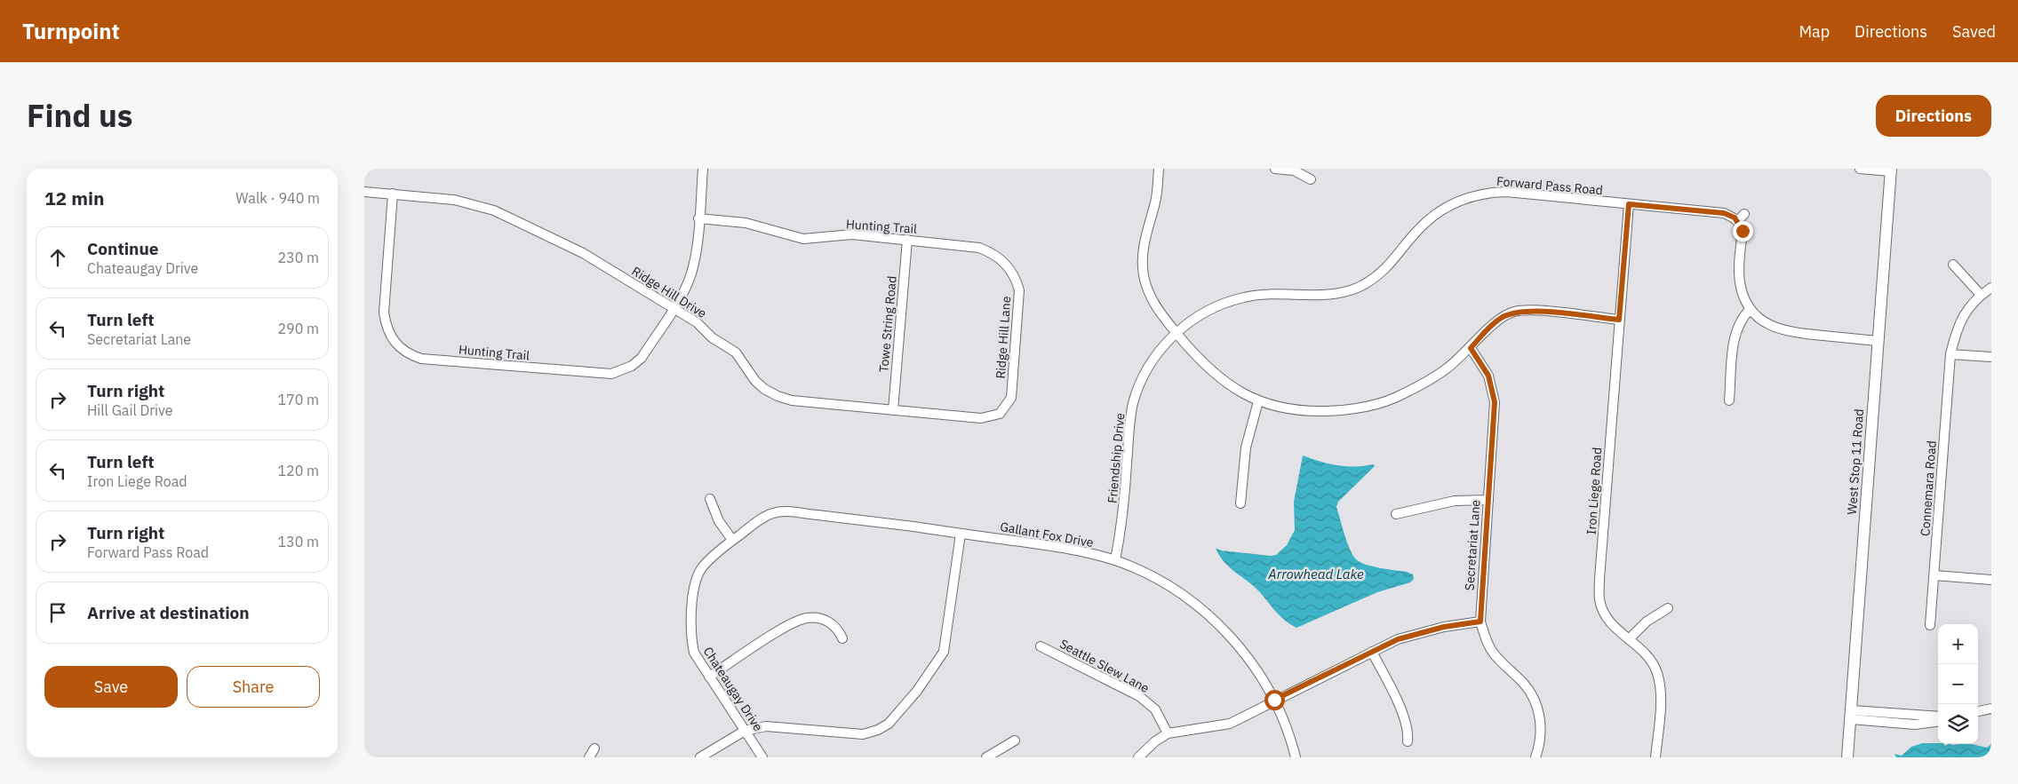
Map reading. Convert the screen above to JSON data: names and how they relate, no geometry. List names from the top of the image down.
{
  "streets": {
    "main road": ["West Stop 11 Road"],
    "street": [
      "Forward Pass Road",
      "Hunting Trail",
      "Ridge Hill Drive",
      "Towe String Road",
      "Ridge Hill Lane",
      "Friendship Drive",
      "Connemara Road",
      "Iron Liege Road",
      "Gallant Fox Drive",
      "Secretariat Lane",
      "Seattle Slew Lane",
      "Chateaugay Drive"
    ]
  },
  "crossings": [
    ["Forward Pass Road", "Friendship Drive"],
    ["Forward Pass Road", "Iron Liege Road"],
    ["Hunting Trail", "Ridge Hill Drive"],
    ["Hunting Trail", "Towe String Road"],
    ["Hunting Trail", "Ridge Hill Lane"],
    ["Ridge Hill Drive", "Towe String Road"],
    ["Ridge Hill Drive", "Ridge Hill Lane"],
    ["Friendship Drive", "Gallant Fox Drive"],
    ["Gallant Fox Drive", "Chateaugay Drive"]
  ],
  "water": ["Arrowhead Lake"],
  "page": {
    "header": "Turnpoint",
    "nav": ["Map", "Directions", "Saved"],
    "title": "Find us",
    "buttons": [
      "Directions",
      ["Save", "Share"]
    ],
    "heading": ["12 min", "Walk · 940 m"],
    "list": [
      ["Continue", "Chateaugay Drive", "230 m"],
      ["Turn left", "Secretariat Lane", "290 m"],
      ["Turn right", "Hill Gail Drive", "170 m"],
      ["Turn left", "Iron Liege Road", "120 m"],
      ["Turn right", "Forward Pass Road", "130 m"],
      "Arrive at destination"
    ],
    "map_buttons": ["+", "−"]
  }
}
